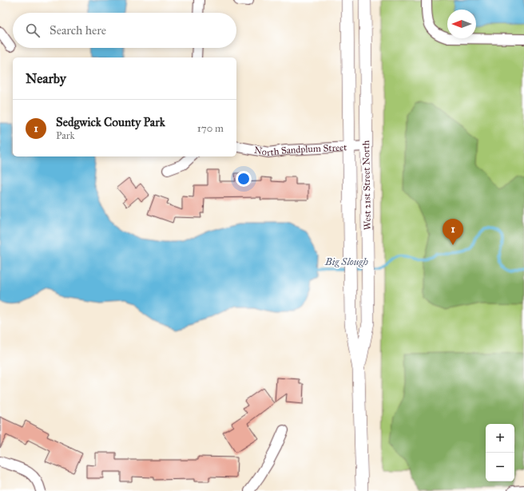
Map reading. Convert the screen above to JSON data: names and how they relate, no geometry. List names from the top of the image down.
{
  "streets": {
    "main road": ["West 21st Street North"],
    "street": ["North Sandplum Street"]
  },
  "crossings": [
    ["North Sandplum Street", "West 21st Street North"]
  ],
  "water": ["Big Slough"],
  "north": "left",
  "page": {
    "search": "Search here",
    "heading": "Nearby",
    "list": [
      {
        "mark": "1",
        "name": "Sedgwick County Park",
        "note": "Park",
        "value": "170 m"
      }
    ],
    "pins": "1",
    "map_buttons": ["+", "−"]
  }
}
